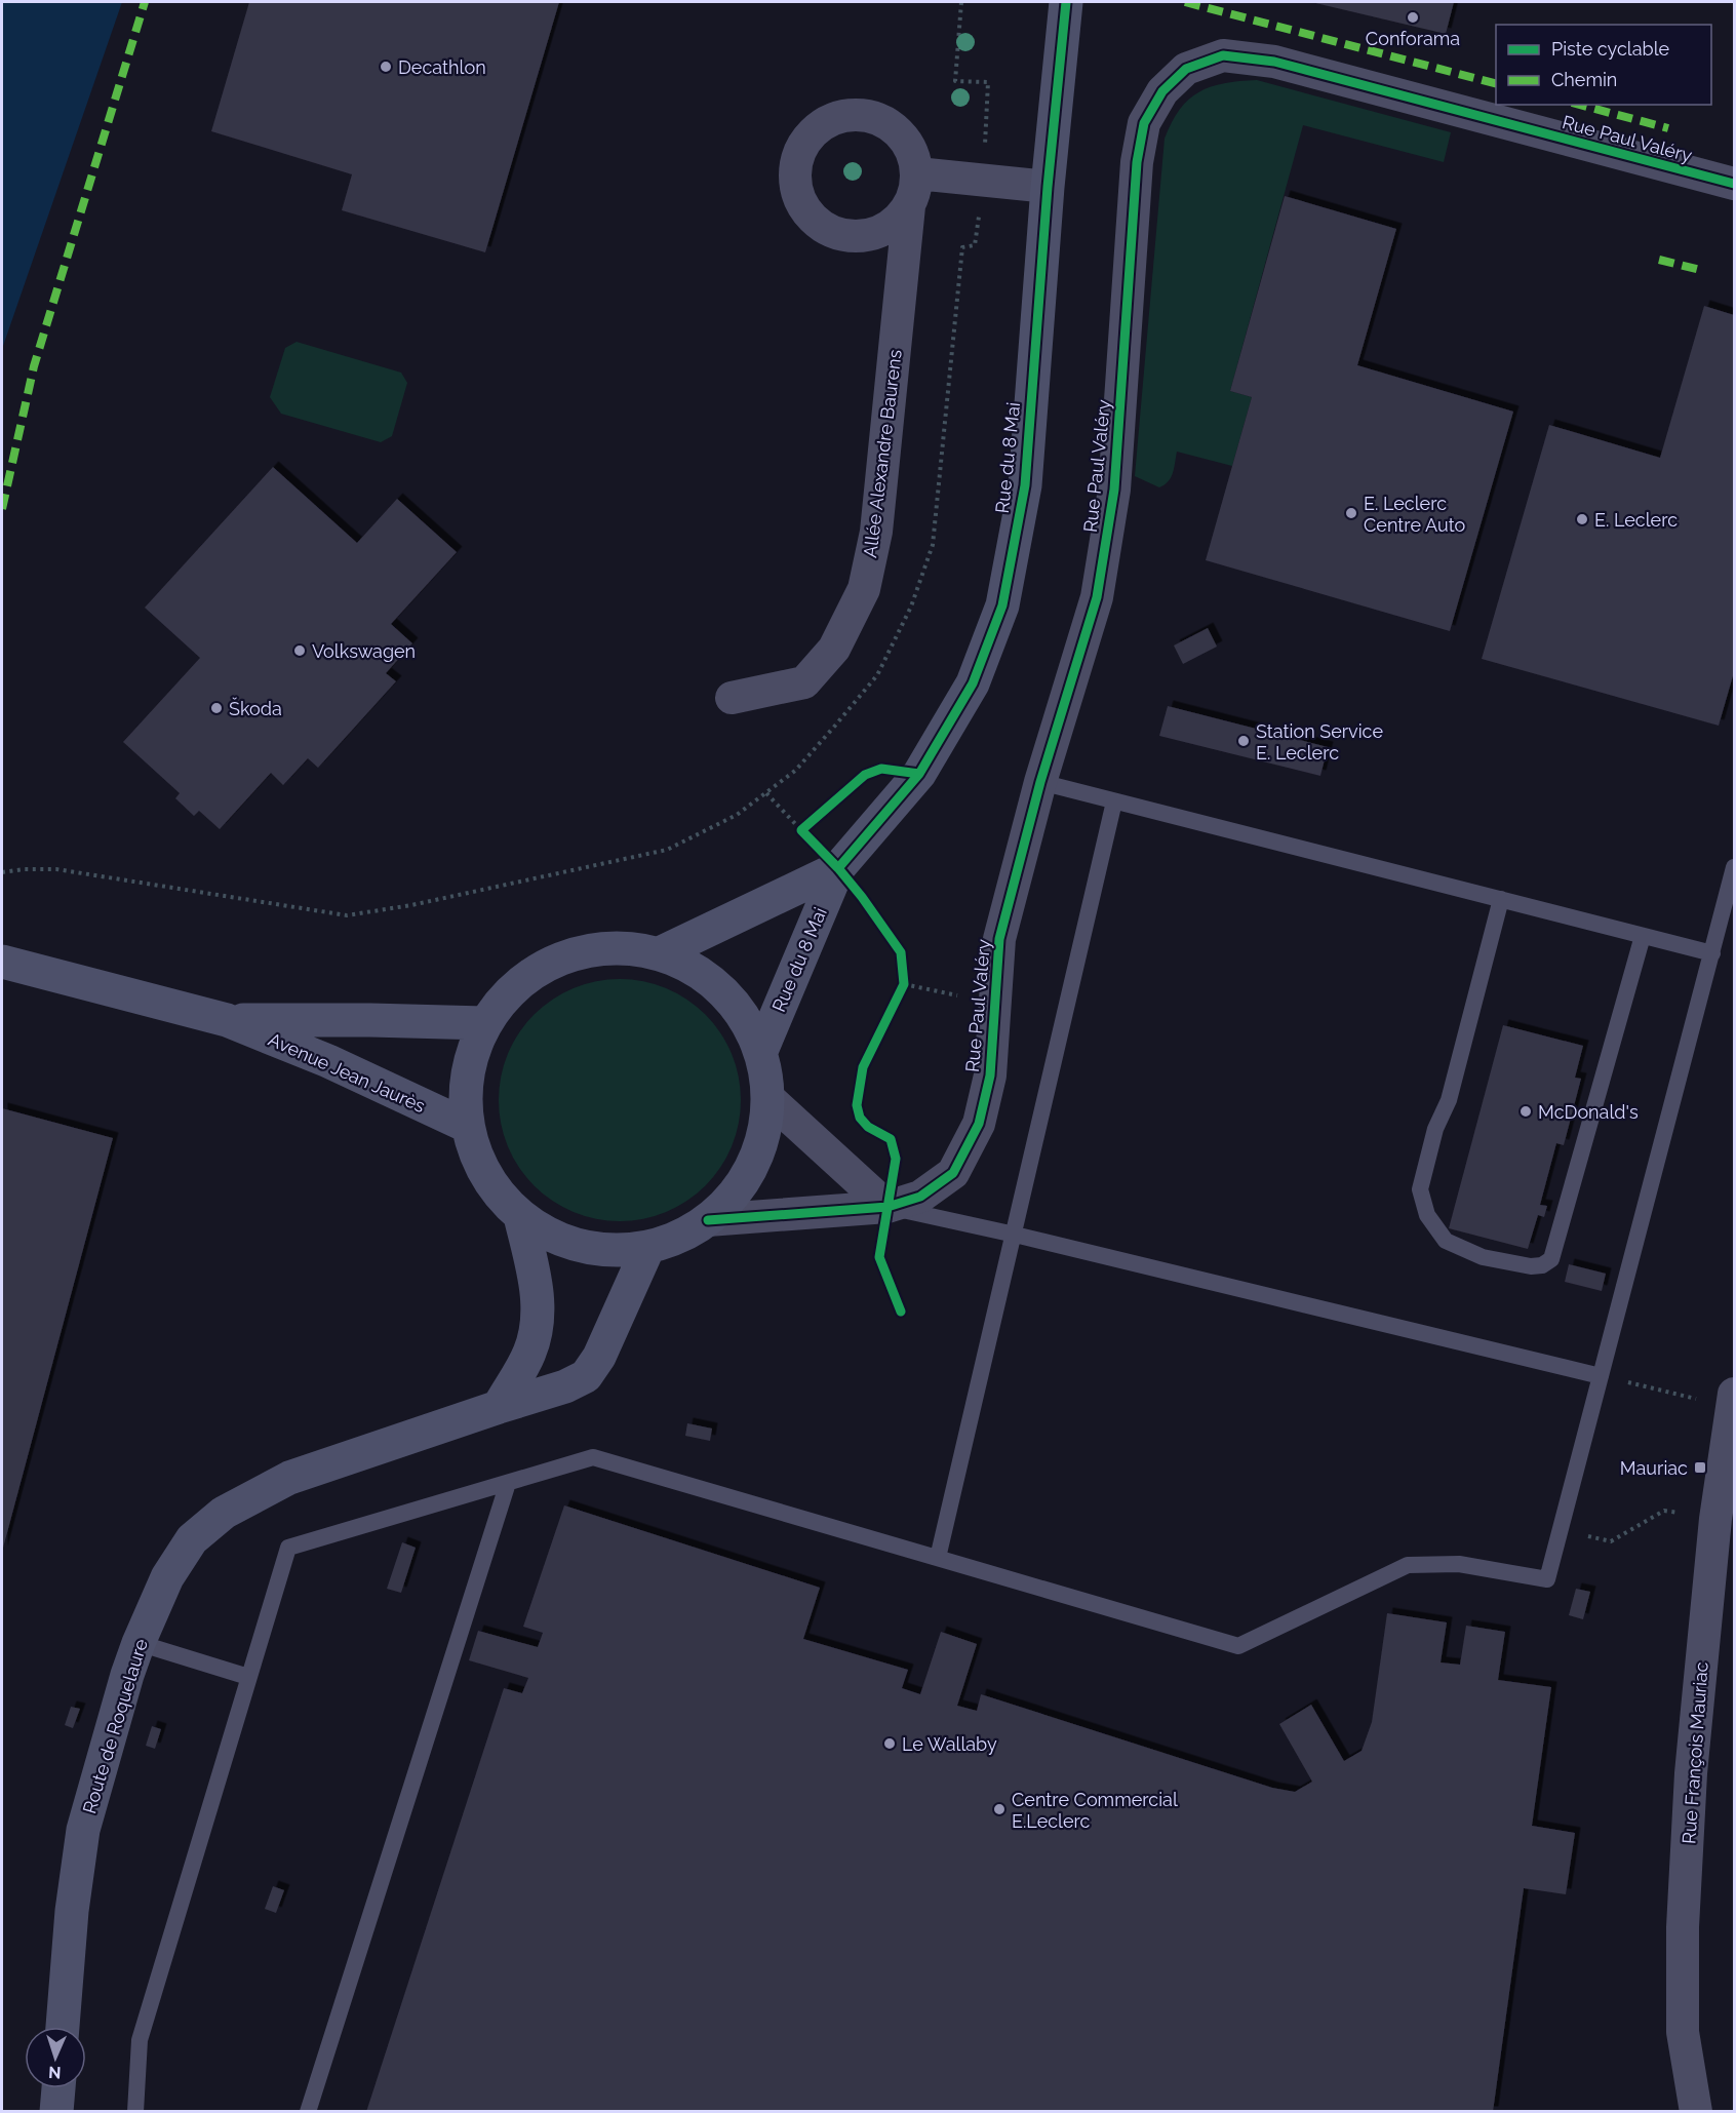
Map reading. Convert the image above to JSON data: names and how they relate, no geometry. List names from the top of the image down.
{
  "streets": {
    "street": [
      "Rue Paul Valéry",
      "Allée Alexandre Baurens",
      "Rue du 8 Mai",
      "Avenue Jean Jaurès",
      "Route de Roquelaure",
      "Rue François Mauriac"
    ]
  },
  "places": {
    "other": [
      "Conforama",
      "Decathlon",
      "E. Leclerc Centre Auto",
      "E. Leclerc",
      "Volkswagen",
      "Škoda",
      "Station Service E. Leclerc",
      "McDonald's",
      "Le Wallaby",
      "Centre Commercial E.Leclerc"
    ],
    "transit": ["Mauriac"]
  },
  "legend": ["Piste cyclable", "Chemin"],
  "north": "bottom"
}
